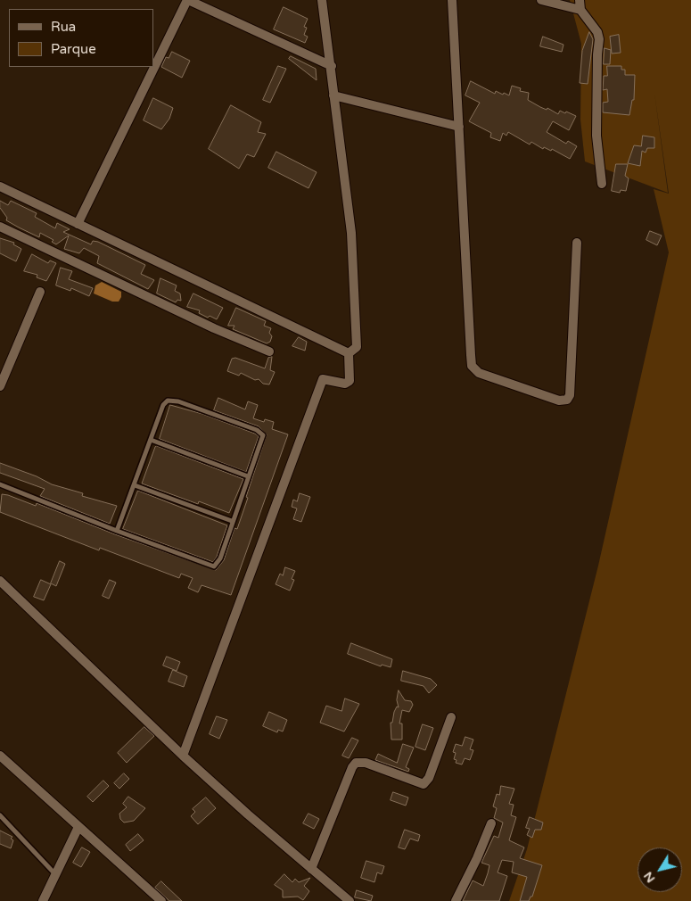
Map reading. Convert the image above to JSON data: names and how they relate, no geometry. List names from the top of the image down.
{
  "legend": ["Rua", "Parque"],
  "north": "bottom left"
}
